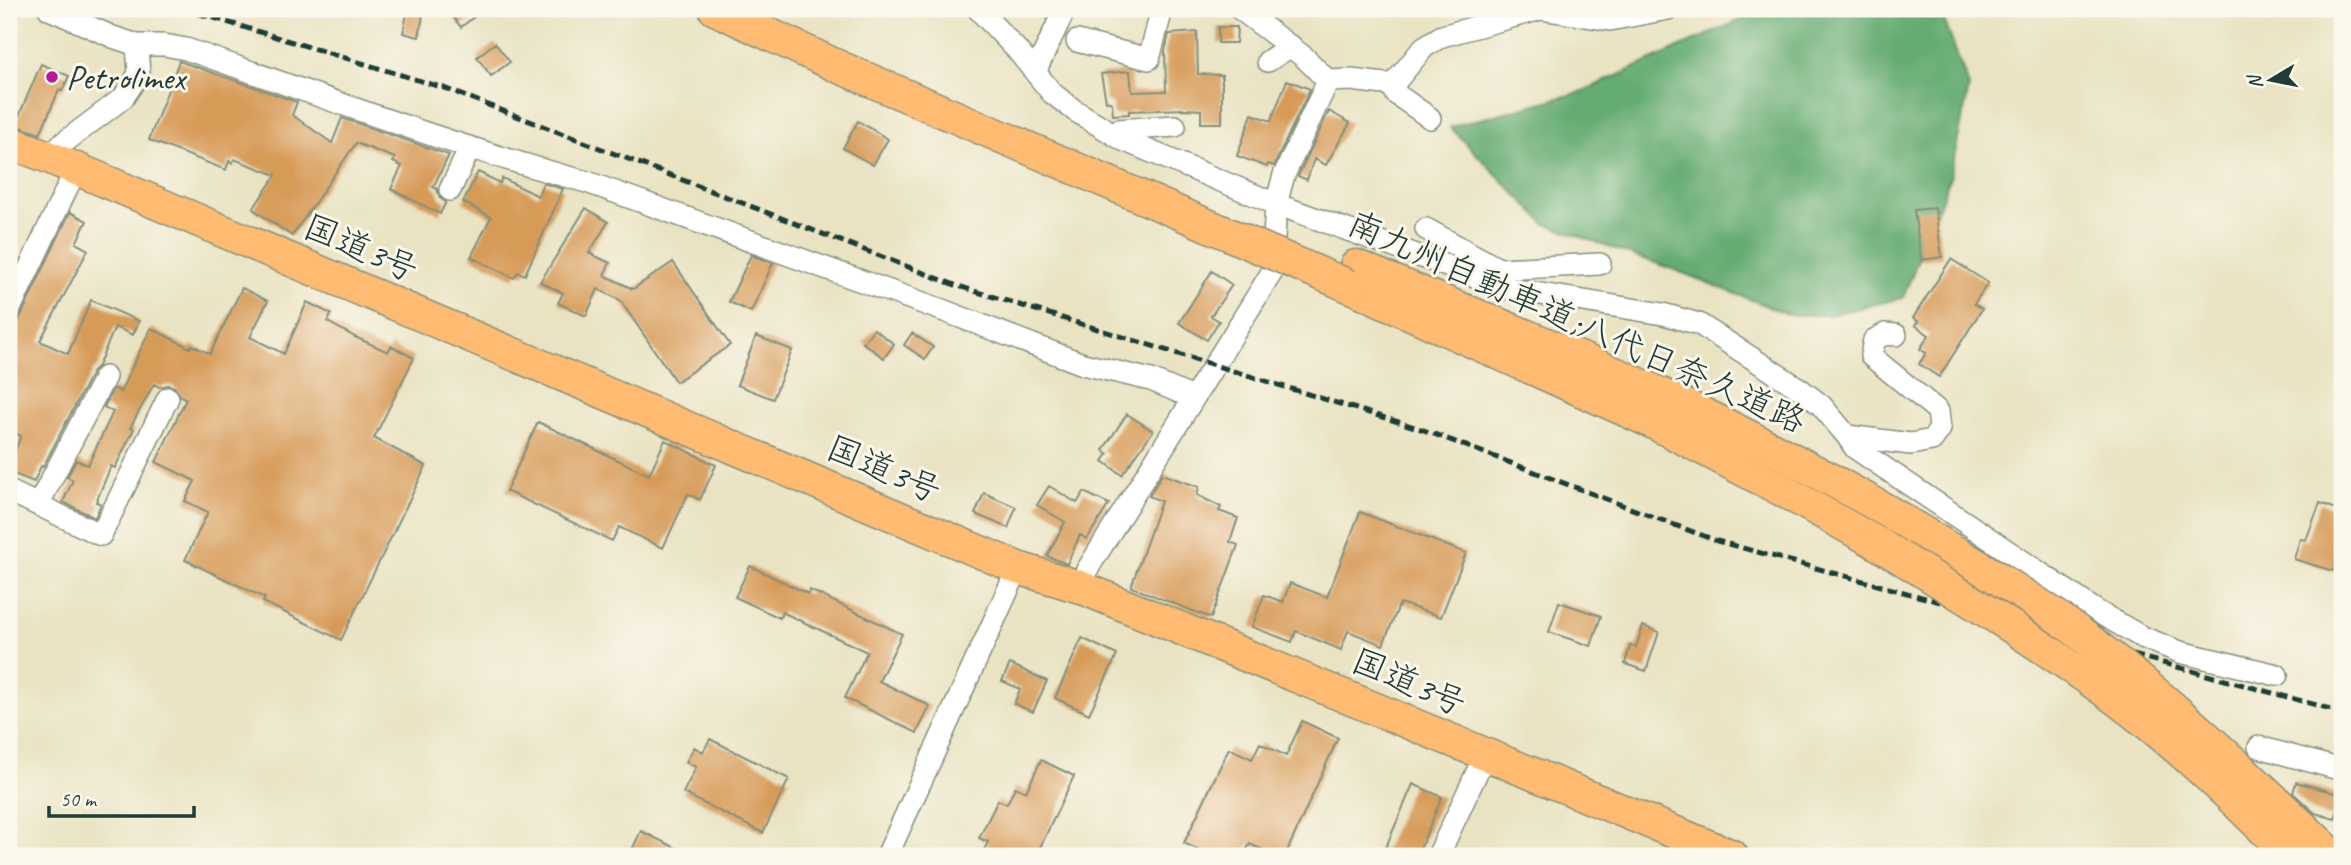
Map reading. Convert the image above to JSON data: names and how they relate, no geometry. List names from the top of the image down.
{
  "streets": {
    "highway": ["国道3号", "南九州自動車道;八代日奈久道路"]
  },
  "places": ["Petrolimex"],
  "scale_bar": "50 m",
  "north": "left"
}
